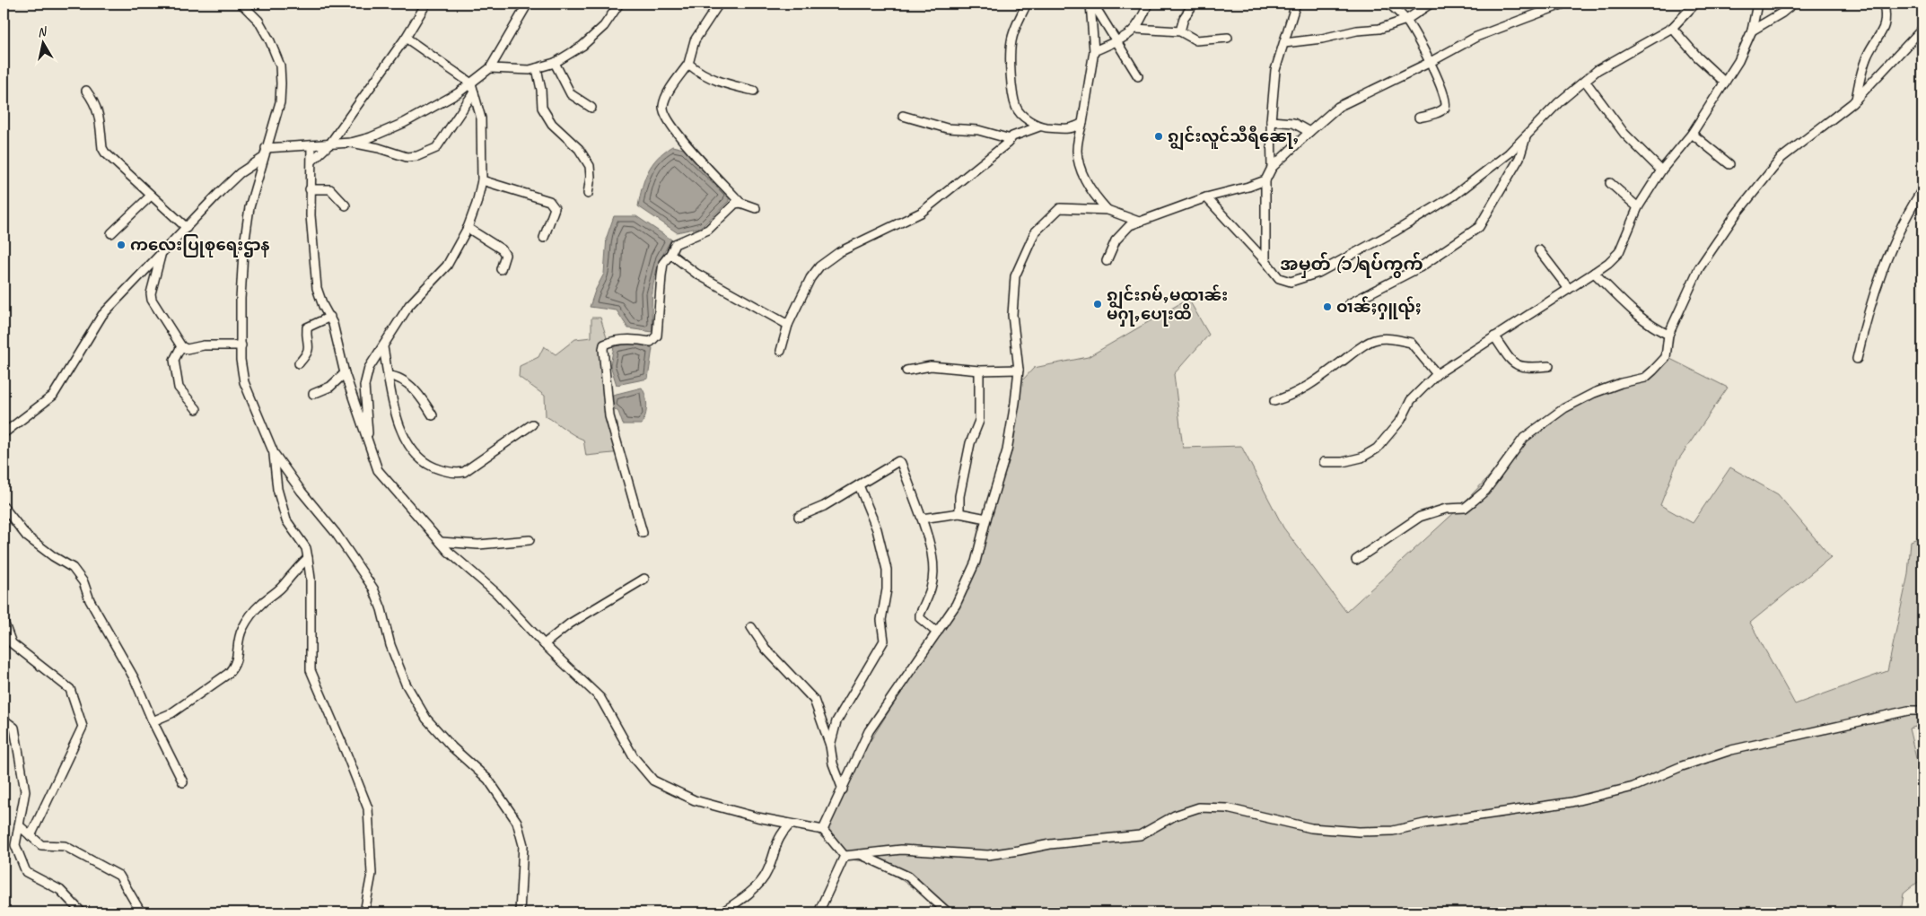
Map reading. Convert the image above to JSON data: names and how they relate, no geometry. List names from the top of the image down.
{
  "districts": ["အမှတ် (၁)ရပ်ကွက်"],
  "places": [
    "ၵျွင်းလူင်သီရီၼေႃႇ",
    "ကလေးပြုစုရေးဌာန",
    "ၵျွင်းၵမ်ႇမထၢၼ်း မႁႃႇပေႃးထိ",
    "ဝၢၼ်ႈႁူၺ်ႈ"
  ],
  "north": "top"
}
